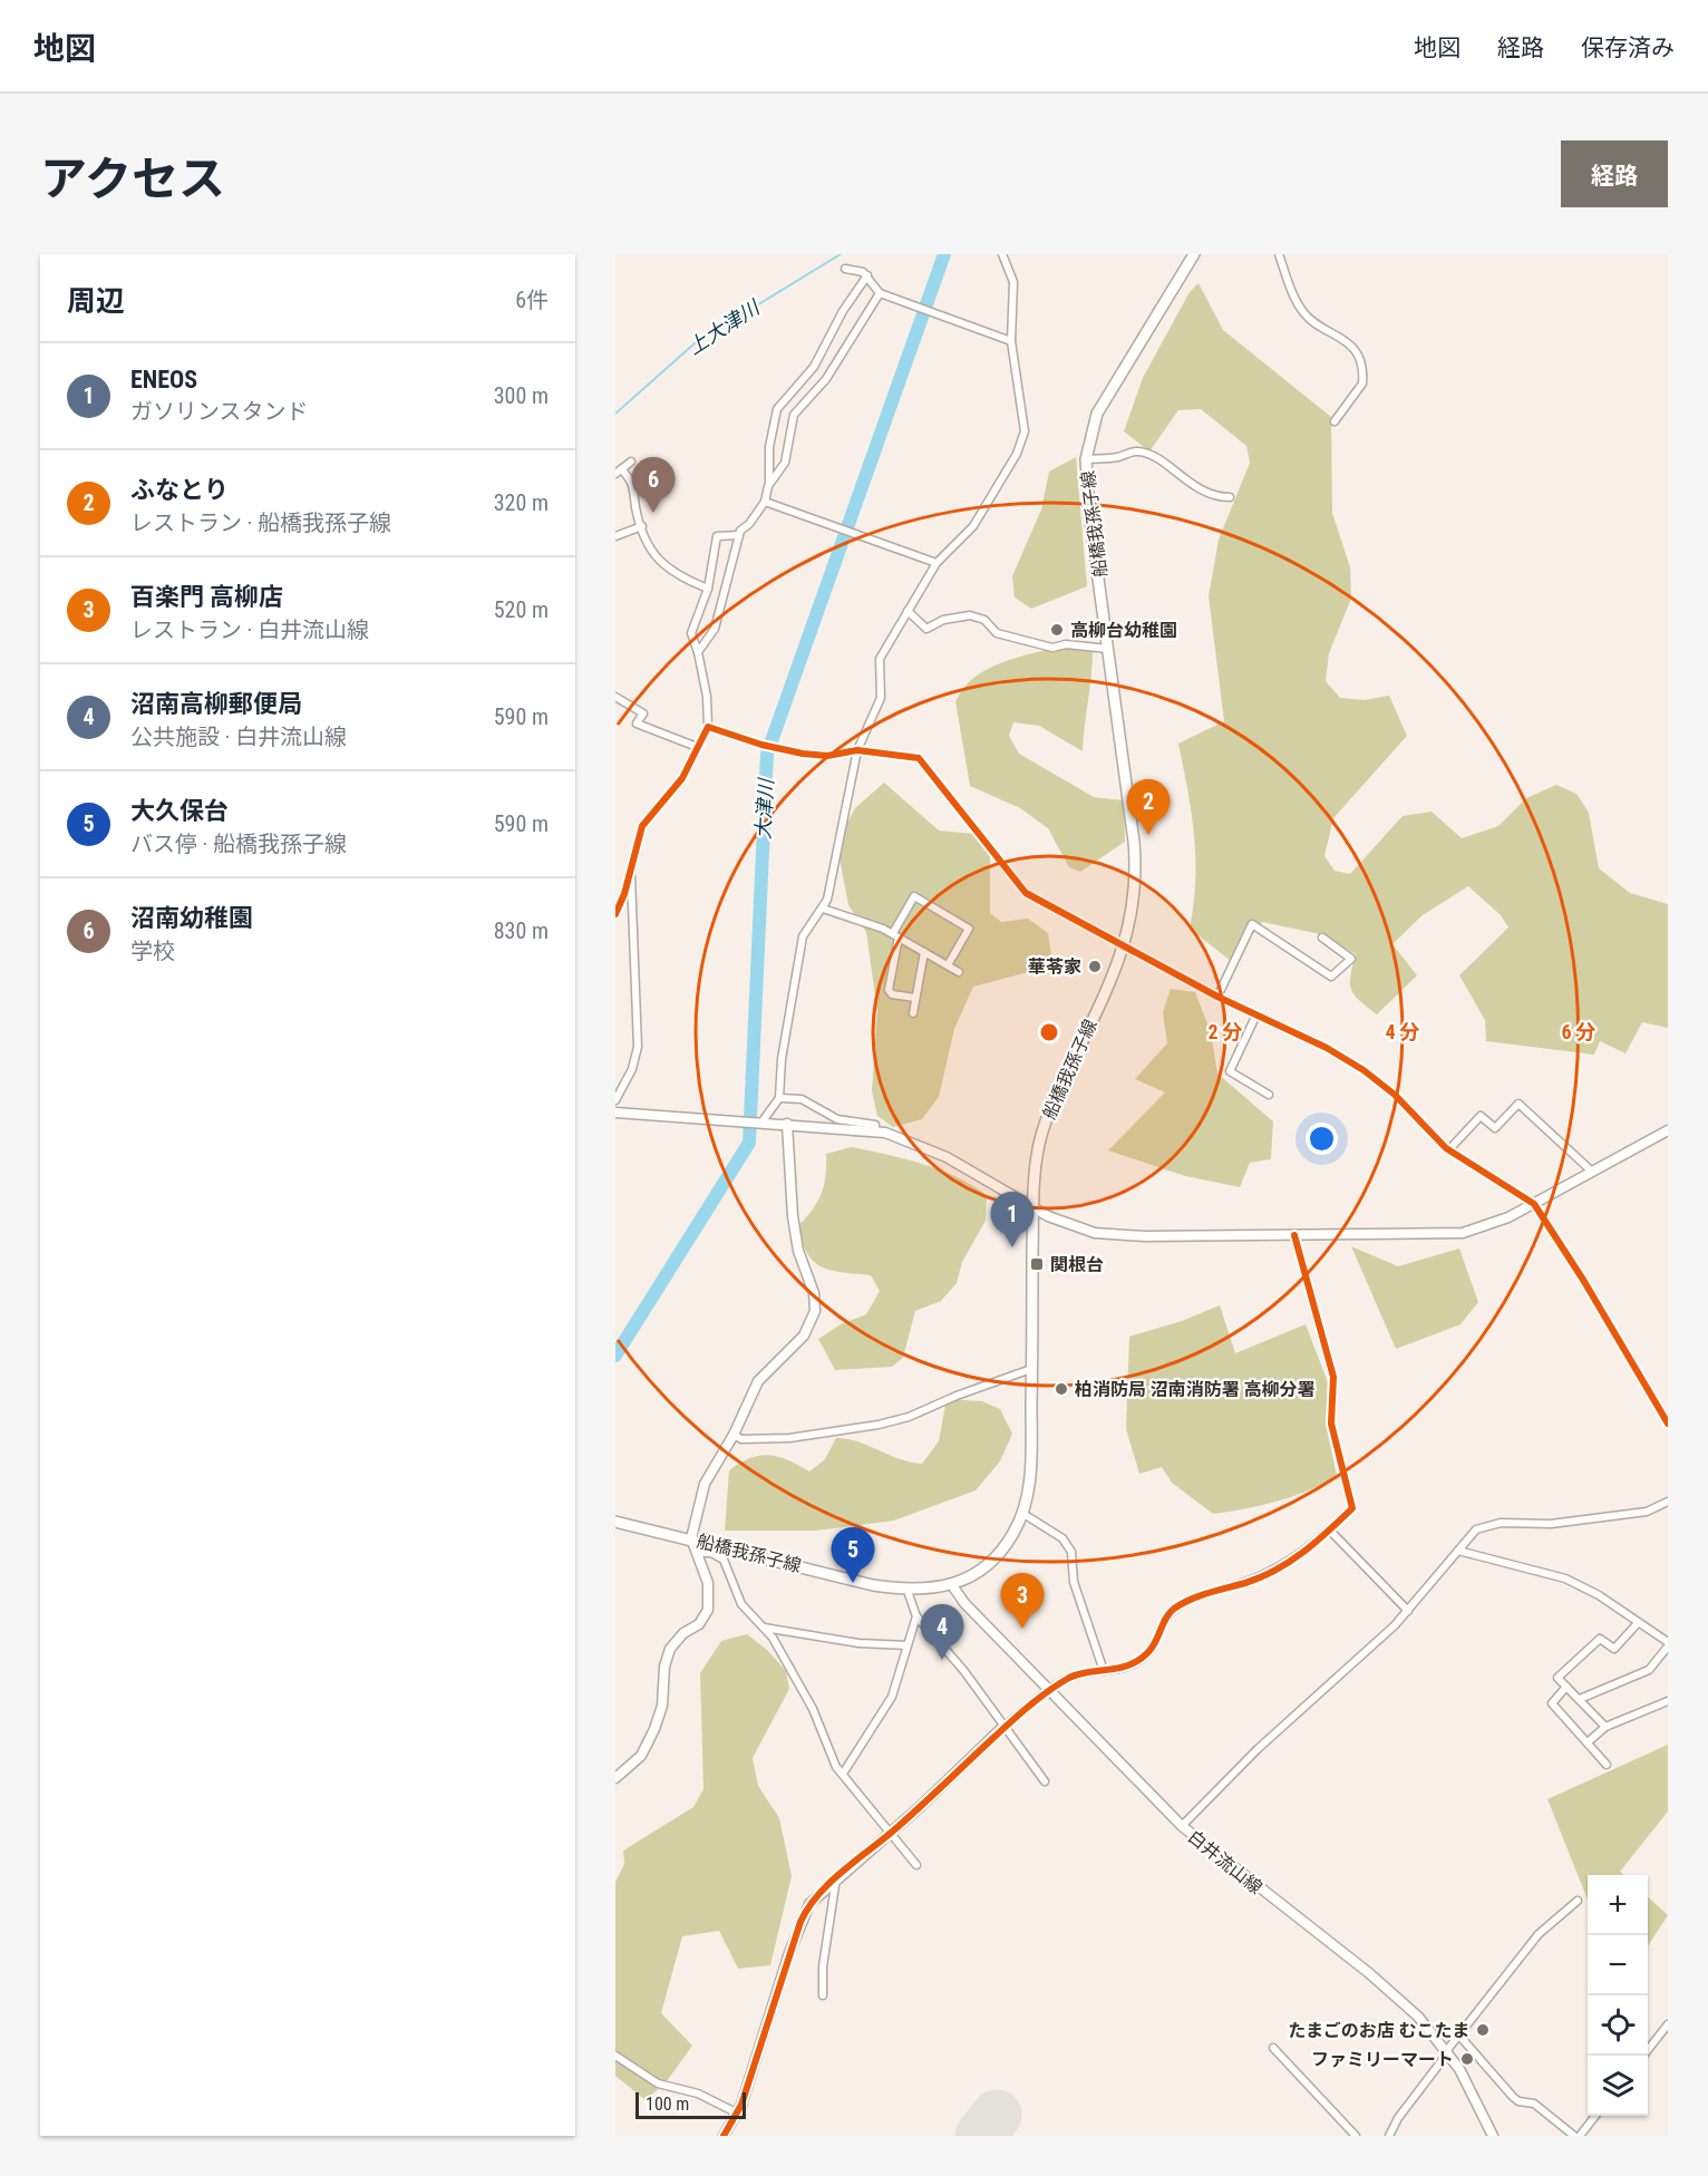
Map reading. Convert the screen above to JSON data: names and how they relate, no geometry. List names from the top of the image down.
{
  "streets": {
    "main road": ["船橋我孫子線"],
    "street": ["白井流山線"]
  },
  "crossings": [
    ["船橋我孫子線", "白井流山線"]
  ],
  "water": ["上大津川", "大津川"],
  "places": {
    "other": [
      "高柳台幼稚園",
      "華苓家",
      "柏消防局 沼南消防署 高柳分署",
      "たまごのお店 むこたま",
      "ファミリーマート"
    ],
    "transit": ["関根台"]
  },
  "scale_bar": "100 m",
  "page": {
    "header": "地図",
    "nav": ["地図", "経路", "保存済み"],
    "title": "アクセス",
    "buttons": "経路",
    "heading": ["周辺", "6件"],
    "list": [
      {
        "mark": "1",
        "name": "ENEOS",
        "note": "ガソリンスタンド",
        "value": "300 m"
      },
      {
        "mark": "2",
        "name": "ふなとり",
        "note": "レストラン · 船橋我孫子線",
        "value": "320 m"
      },
      {
        "mark": "3",
        "name": "百楽門 高柳店",
        "note": "レストラン · 白井流山線",
        "value": "520 m"
      },
      {
        "mark": "4",
        "name": "沼南高柳郵便局",
        "note": "公共施設 · 白井流山線",
        "value": "590 m"
      },
      {
        "mark": "5",
        "name": "大久保台",
        "note": "バス停 · 船橋我孫子線",
        "value": "590 m"
      },
      {
        "mark": "6",
        "name": "沼南幼稚園",
        "note": "学校",
        "value": "830 m"
      }
    ],
    "pins": [
      "6",
      "2",
      "1",
      "5",
      "3",
      "4"
    ],
    "map_buttons": ["+", "−"],
    "scale": "100 m"
  },
  "rings": ["2 分", "4 分", "6 分"]
}
